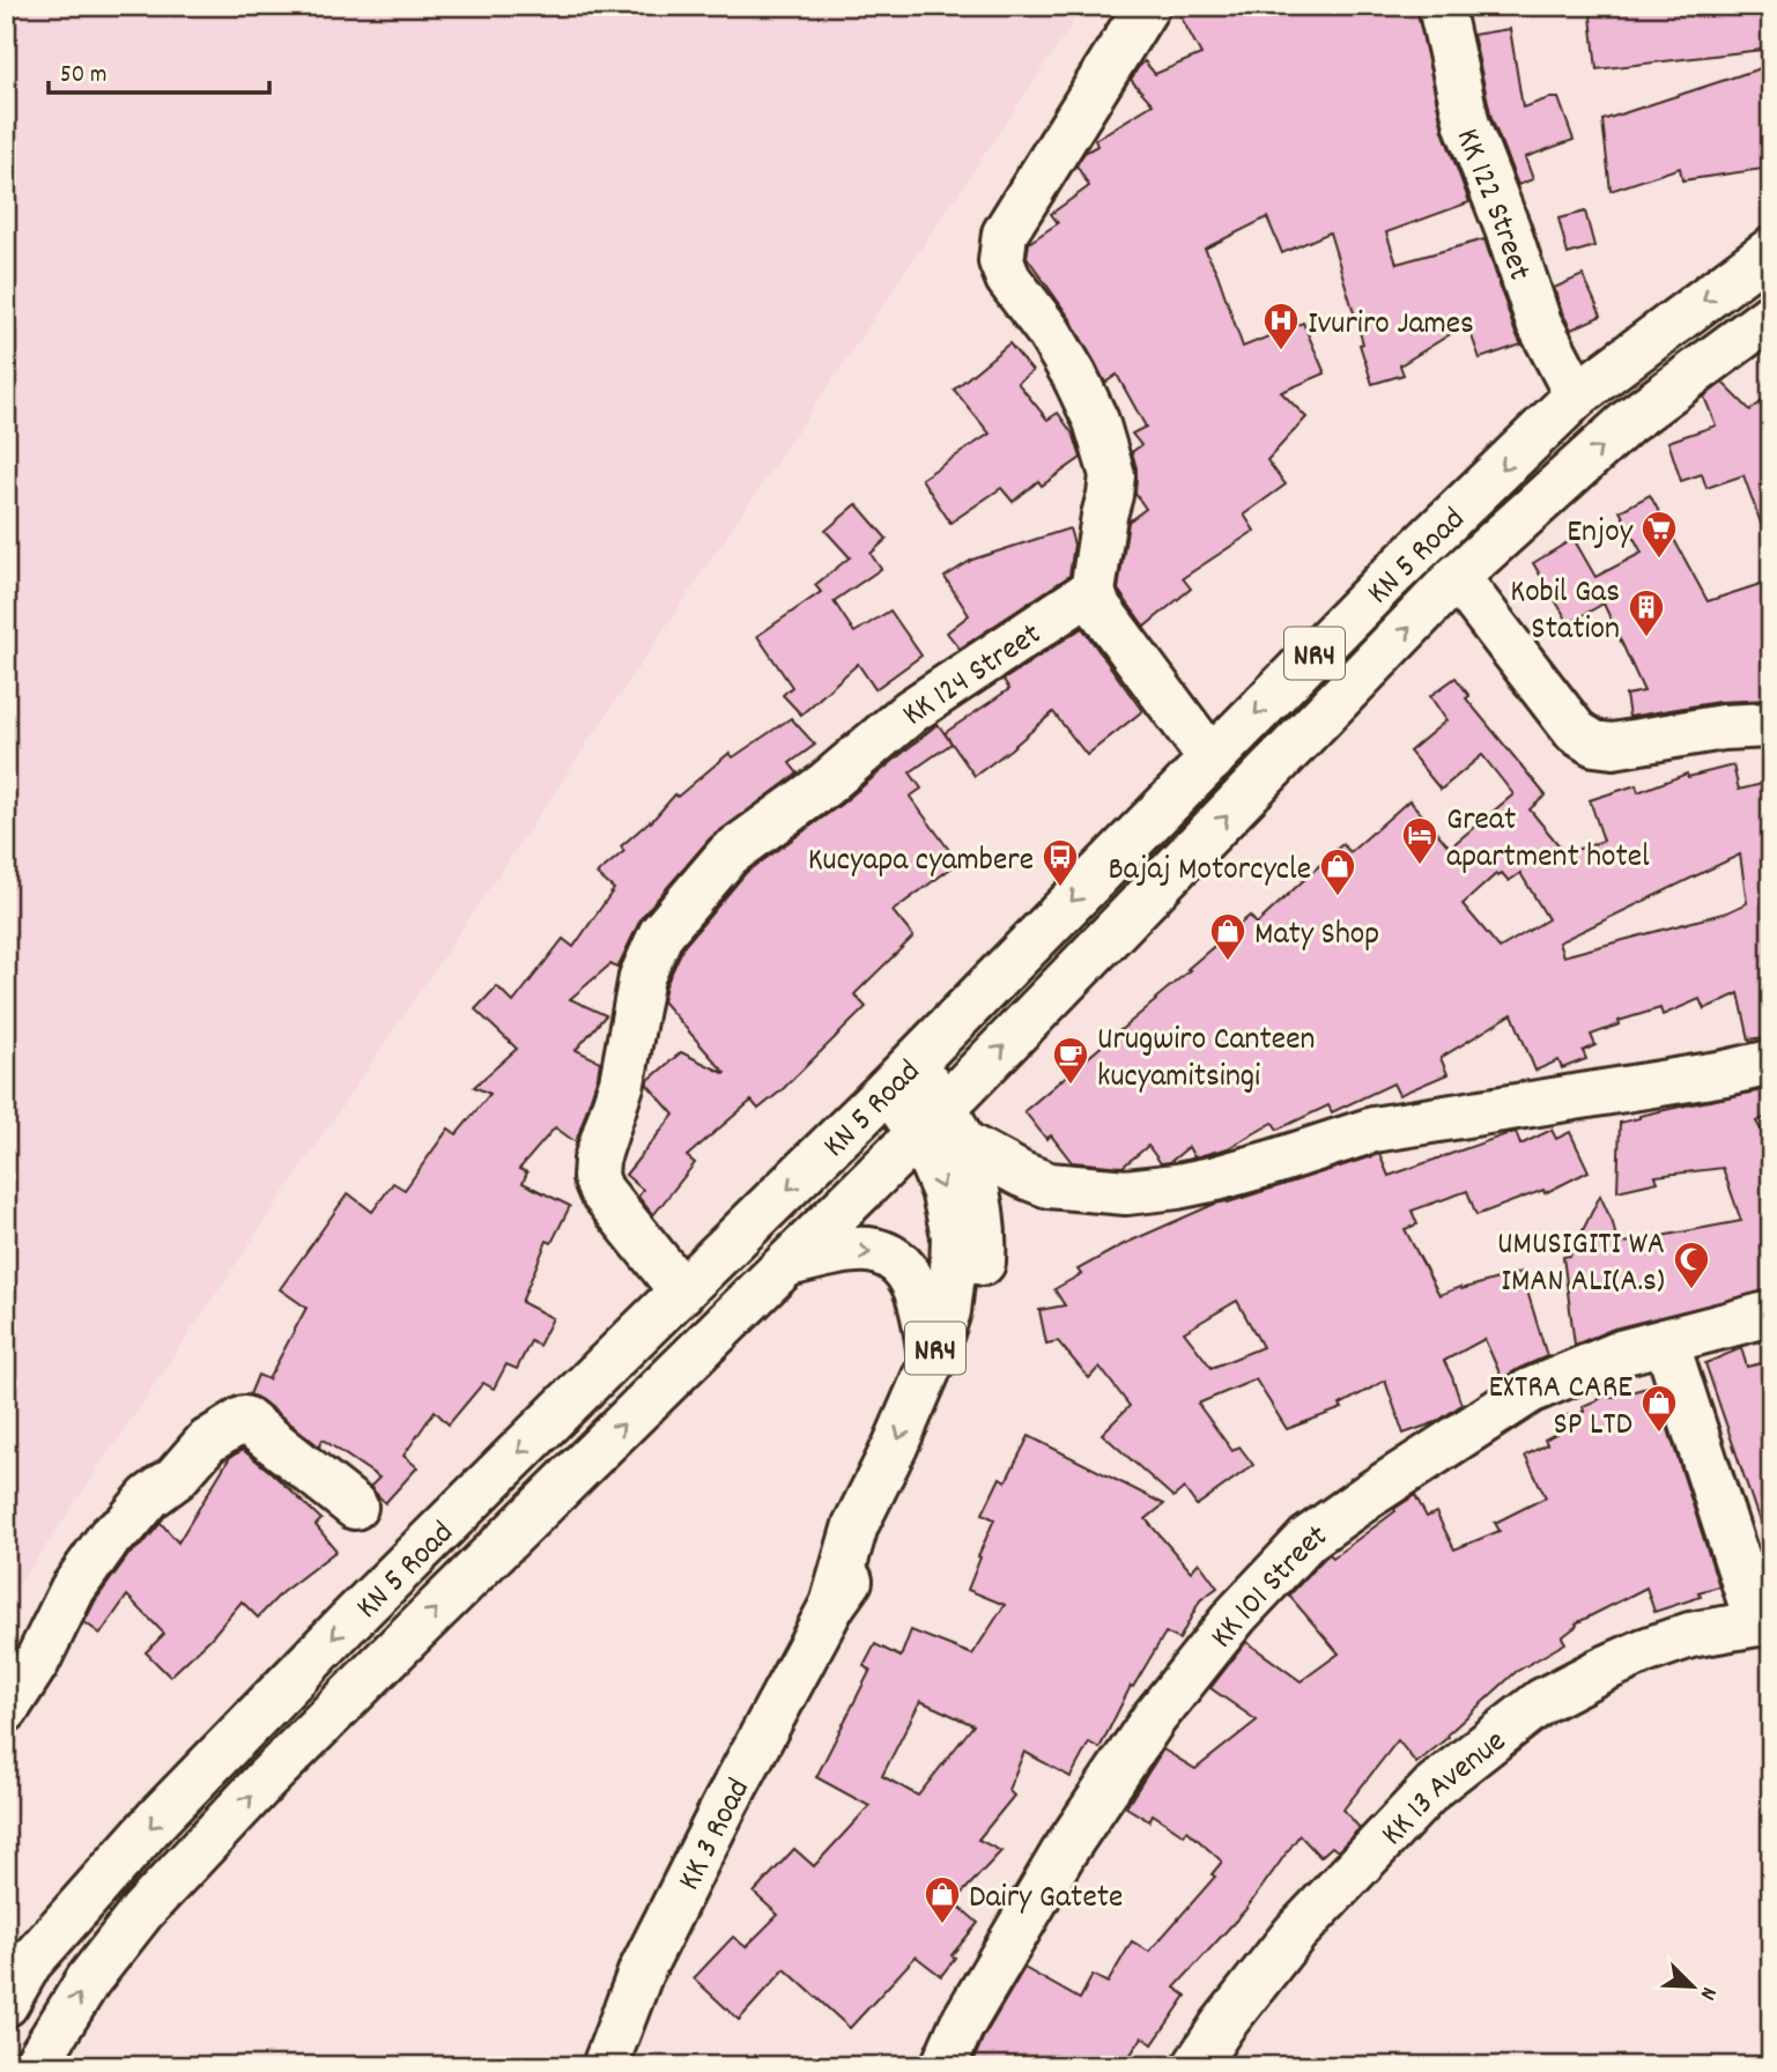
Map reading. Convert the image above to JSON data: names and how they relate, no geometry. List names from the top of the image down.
{
  "streets": {
    "main road": [
      "KK 122 Street",
      "KN 5 Road",
      "NR4",
      "KK 124 Street",
      "KK 101 Street",
      "KK 13 Avenue",
      "KK 3 Road"
    ]
  },
  "crossings": [
    ["KK 122 Street", "KN 5 Road"],
    ["KN 5 Road", "NR4"],
    ["KN 5 Road", "KK 124 Street"],
    ["NR4", "KK 3 Road"]
  ],
  "places": {
    "hospital": ["Ivuriro James"],
    "supermarket": ["Enjoy"],
    "building": ["Kobil Gas Station"],
    "hotel": ["Great apartment hotel"],
    "bus stop": ["Kucyapa cyambere"],
    "shop": [
      "Bajaj Motorcycle",
      "Maty Shop",
      "EXTRA CARE SP LTD",
      "Dairy Gatete"
    ],
    "cafe": ["Urugwiro Canteen kucyamitsingi"],
    "mosque": ["UMUSIGITI WA IMAN ALI(A.s)"]
  },
  "scale_bar": "50 m",
  "north": "bottom right"
}
